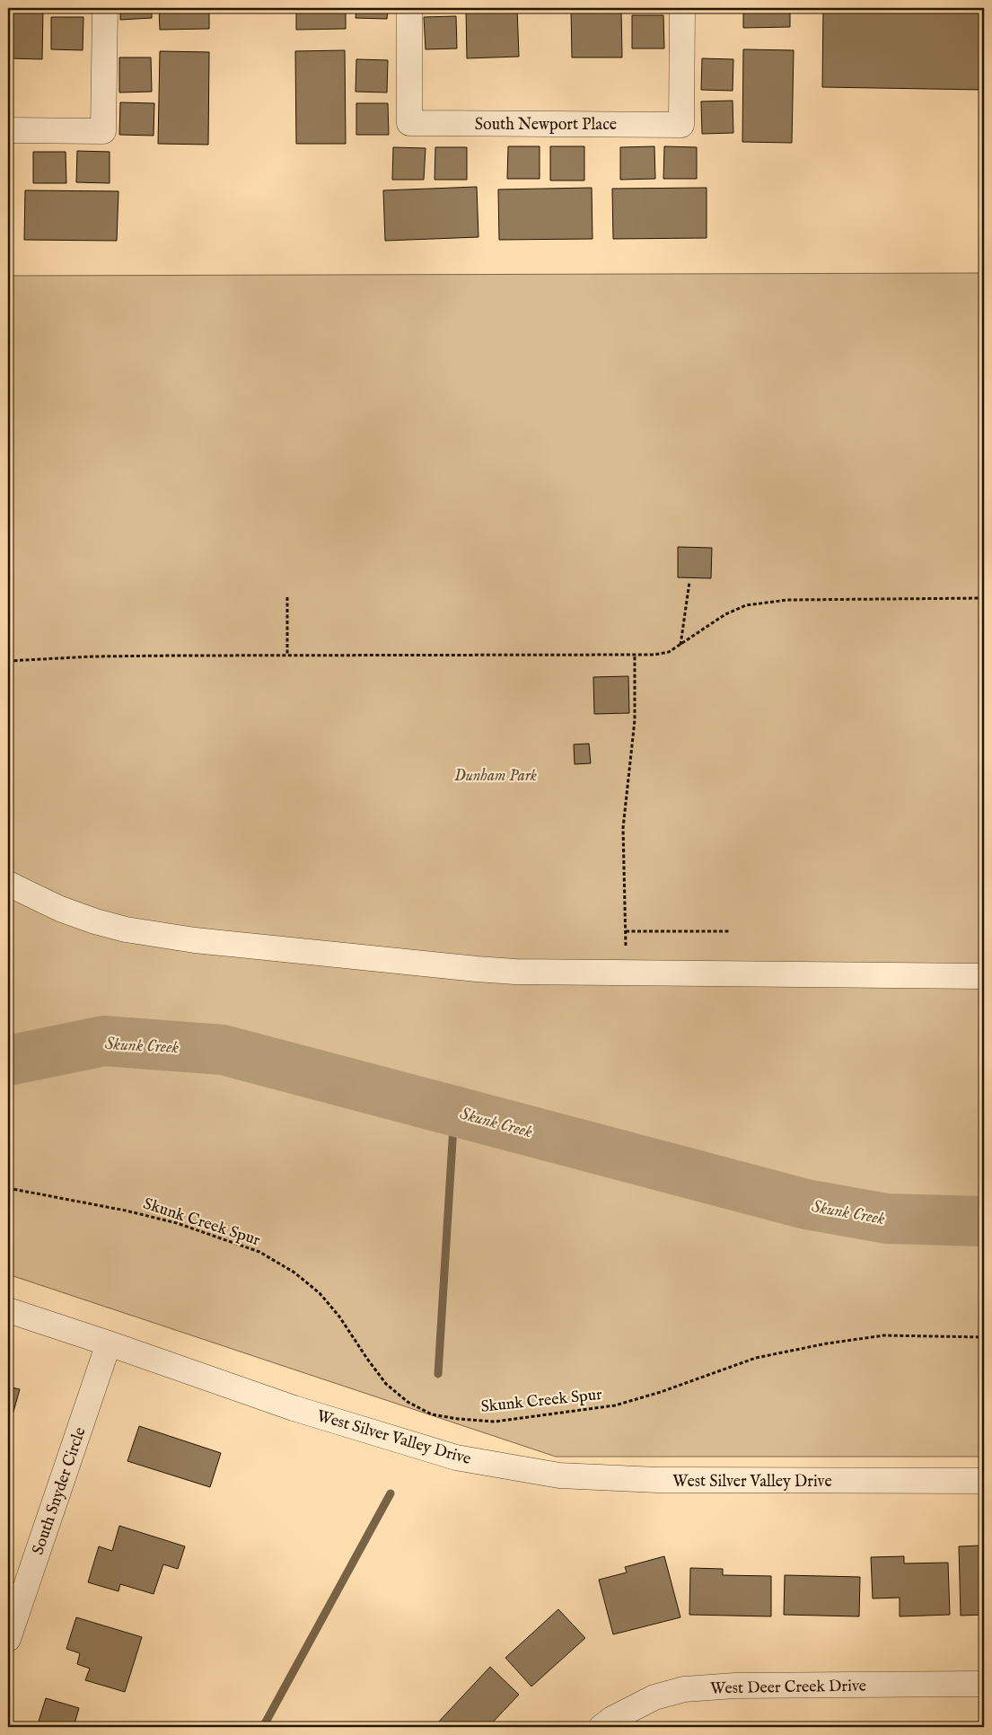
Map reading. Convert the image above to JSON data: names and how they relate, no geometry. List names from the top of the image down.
{
  "streets": {
    "street": [
      "South Newport Place",
      "West Silver Valley Drive",
      "South Snyder Circle",
      "West Deer Creek Drive"
    ],
    "path": ["Skunk Creek Spur"]
  },
  "crossings": [
    ["West Silver Valley Drive", "South Snyder Circle"]
  ],
  "water": ["Skunk Creek"],
  "parks": ["Dunham Park"]
}
